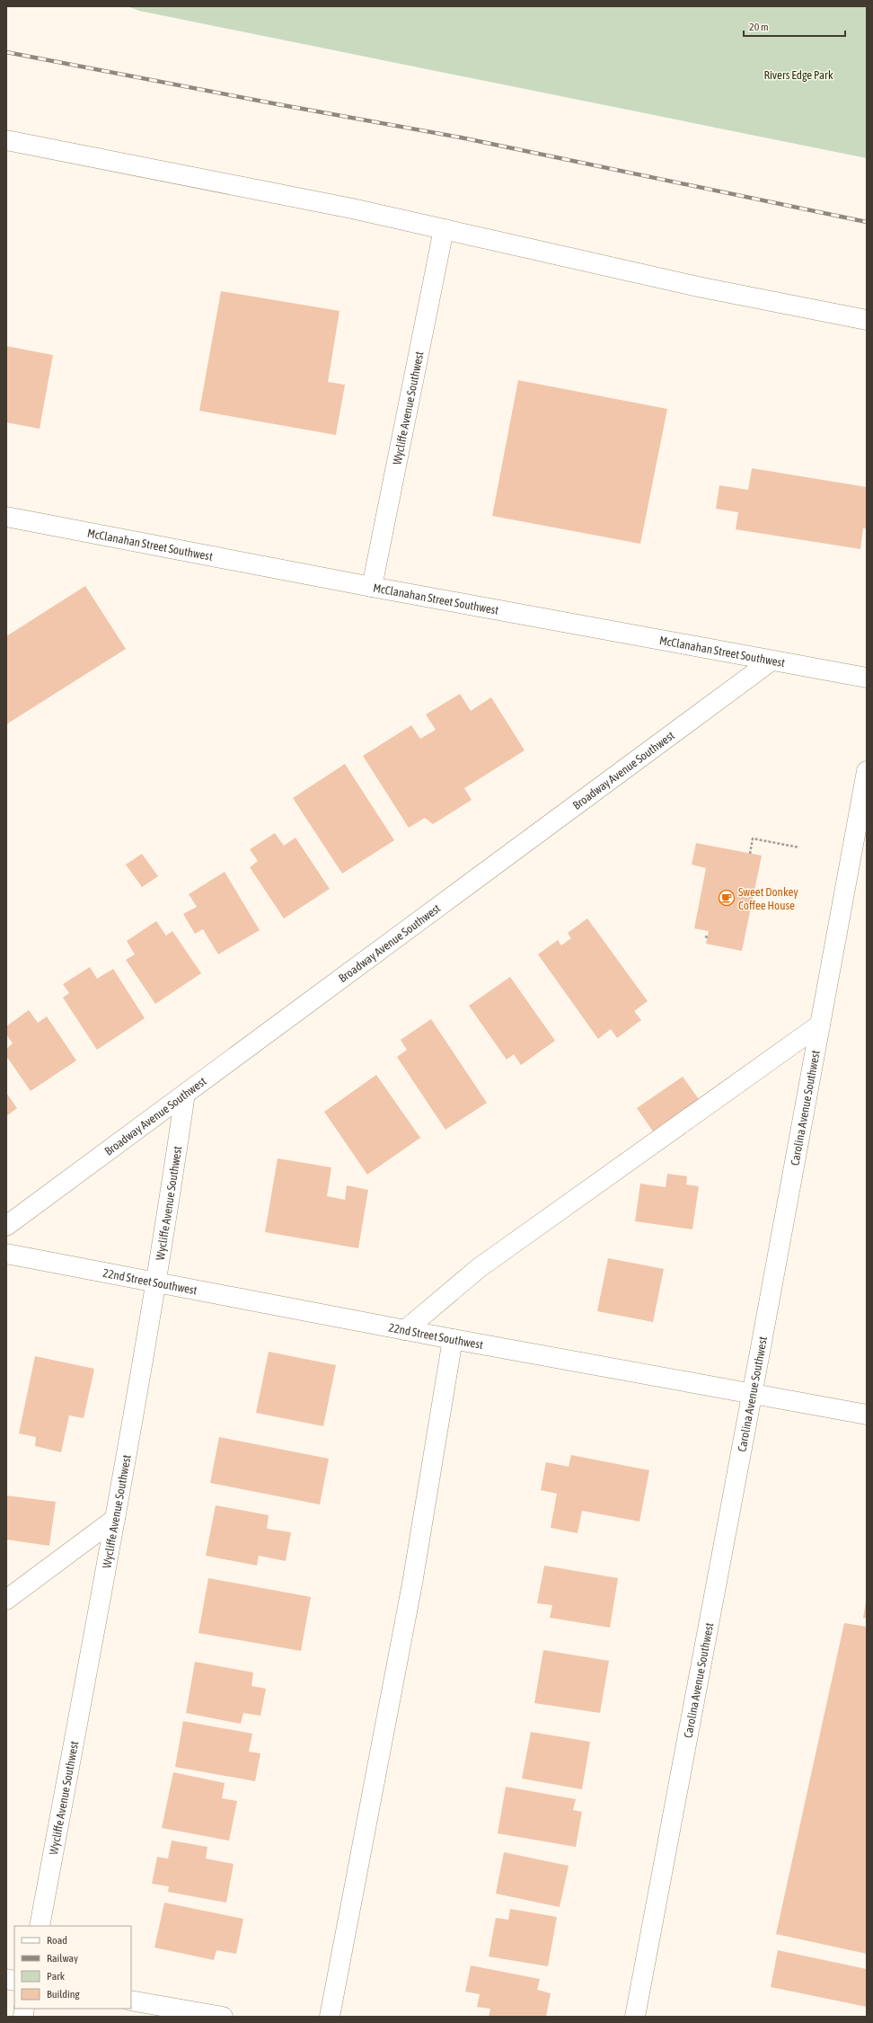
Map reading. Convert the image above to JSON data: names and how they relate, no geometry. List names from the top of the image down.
{
  "streets": {
    "street": [
      "Wycliffe Avenue Southwest",
      "McClanahan Street Southwest",
      "Broadway Avenue Southwest",
      "Carolina Avenue Southwest",
      "22nd Street Southwest"
    ]
  },
  "crossings": [
    ["Wycliffe Avenue Southwest", "McClanahan Street Southwest"],
    ["Wycliffe Avenue Southwest", "Broadway Avenue Southwest"],
    ["Wycliffe Avenue Southwest", "22nd Street Southwest"],
    ["McClanahan Street Southwest", "Broadway Avenue Southwest"],
    ["Carolina Avenue Southwest", "22nd Street Southwest"]
  ],
  "parks": ["Rivers Edge Park"],
  "places": {
    "cafe": ["Sweet Donkey Coffee House"]
  },
  "legend": [
    "Road",
    "Railway",
    "Park",
    "Building"
  ],
  "scale_bar": "20 m"
}
